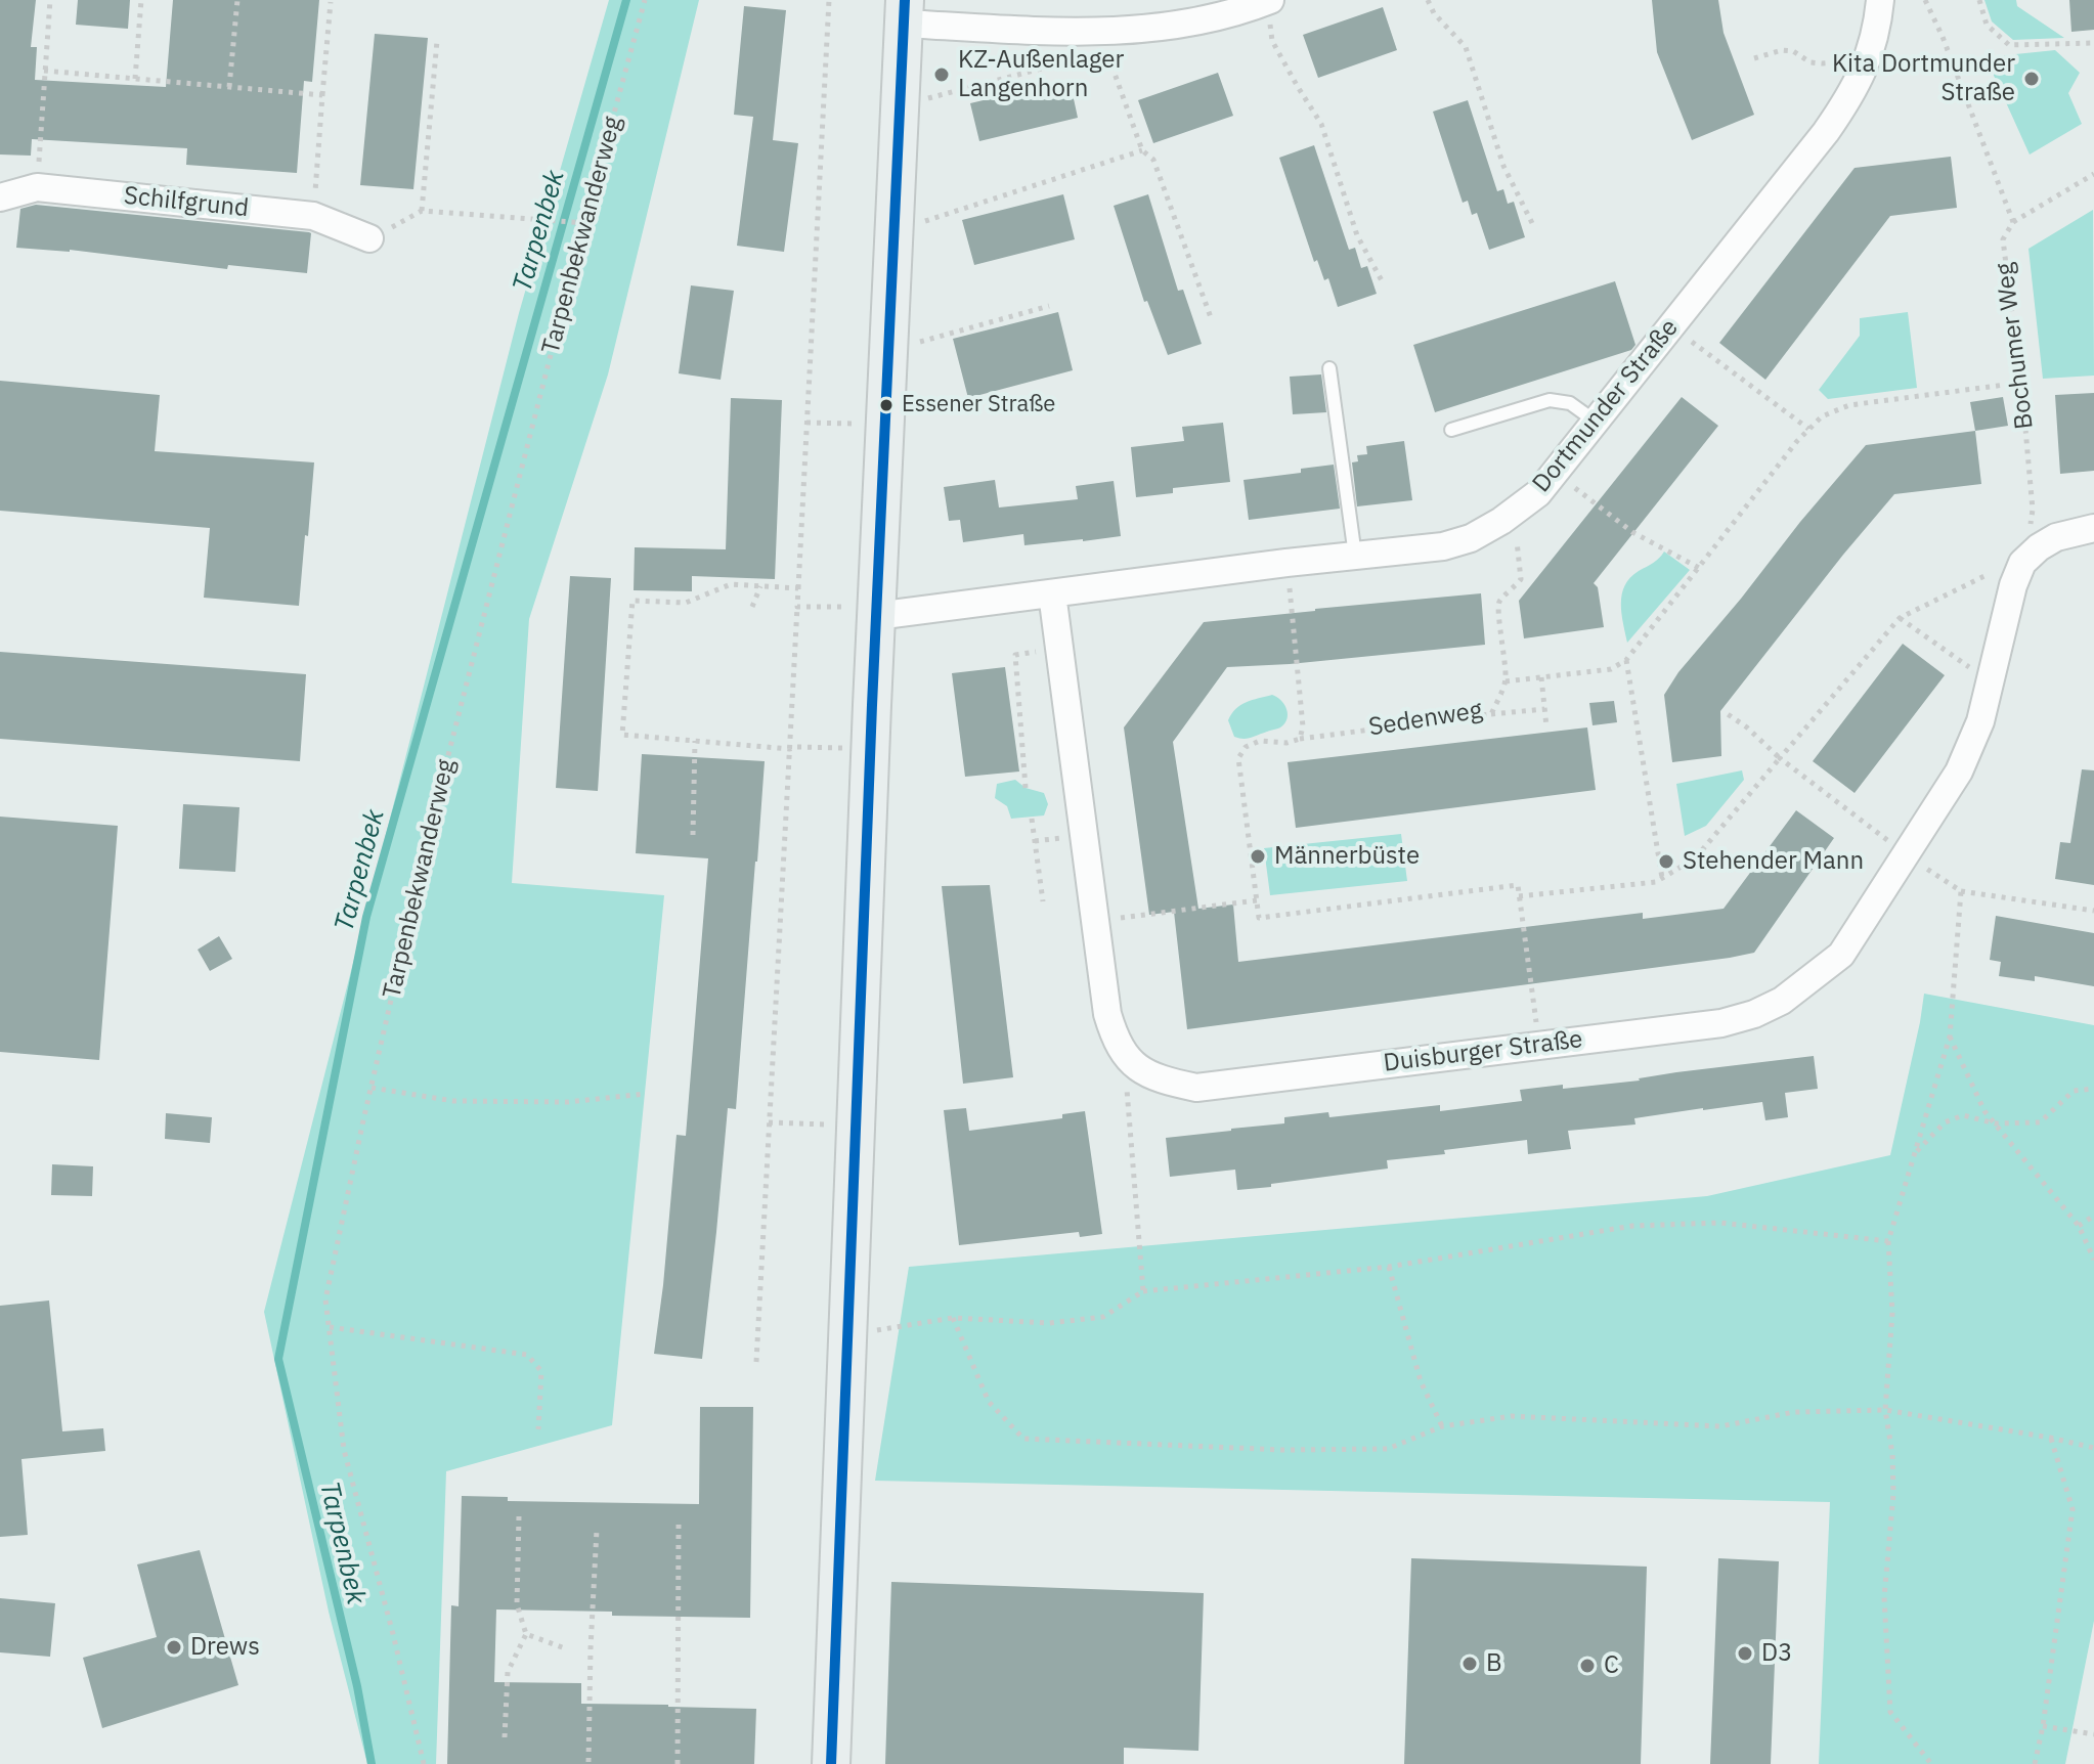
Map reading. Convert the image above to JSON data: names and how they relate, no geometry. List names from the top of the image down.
{
  "streets": {
    "street": ["Schilfgrund", "Dortmunder Straße", "Duisburger Straße"],
    "path": ["Tarpenbekwanderweg", "Bochumer Weg", "Sedenweg"]
  },
  "crossings": [
    ["Bochumer Weg", "Duisburger Straße"],
    ["Dortmunder Straße", "Sedenweg"]
  ],
  "water": ["Tarpenbek"],
  "places": [
    "KZ-Außenlager Langenhorn",
    "Kita Dortmunder Straße",
    "Essener Straße",
    "Männerbüste",
    "Stehender Mann",
    "Drews",
    "D3",
    "B",
    "C"
  ]
}
